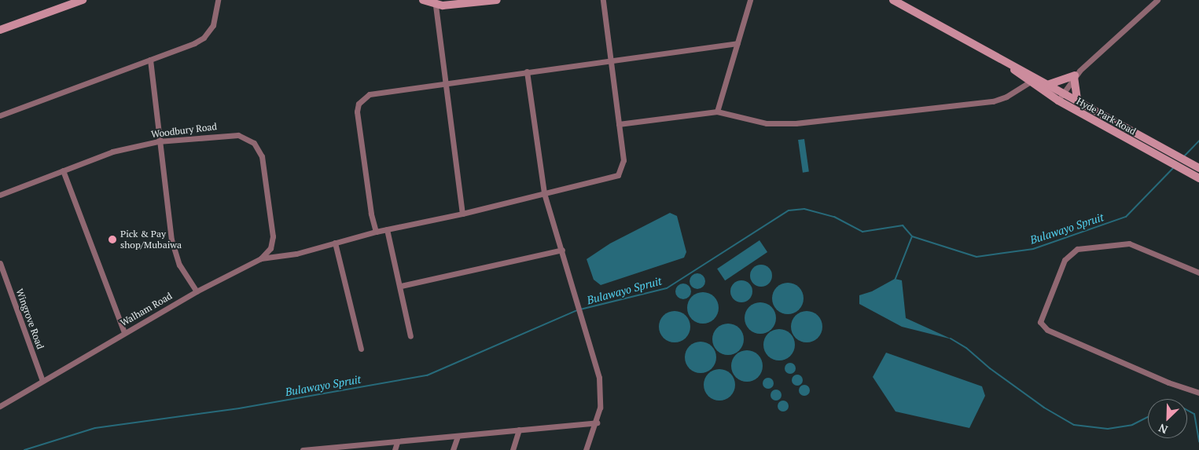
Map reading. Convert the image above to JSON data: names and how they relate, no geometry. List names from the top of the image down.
{
  "streets": {
    "street": [
      "Hyde Park Road",
      "Woodbury Road",
      "Walham Road",
      "Wingrove Road"
    ]
  },
  "crossings": [
    ["Woodbury Road", "Walham Road"],
    ["Walham Road", "Wingrove Road"]
  ],
  "water": ["Bulawayo Spruit"],
  "places": ["Pick & Pay shop/Mubaiwa"],
  "north": "bottom left"
}
